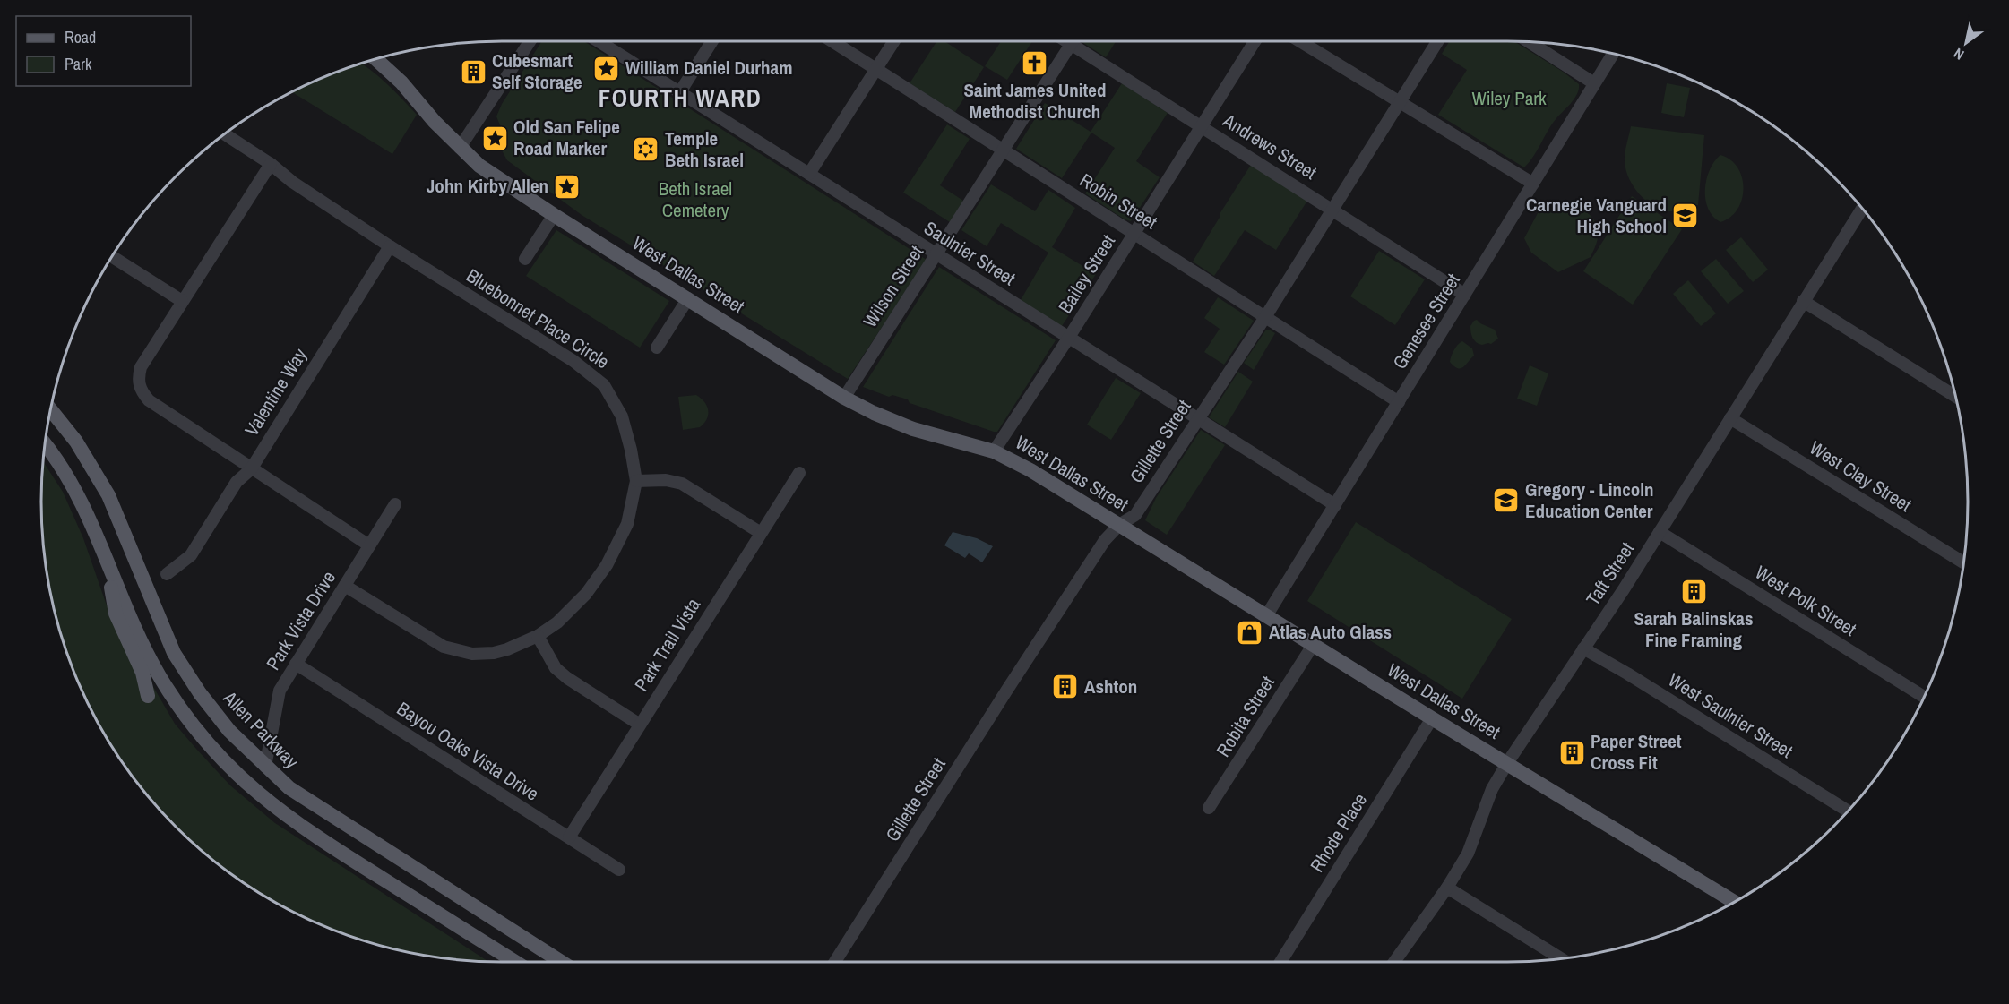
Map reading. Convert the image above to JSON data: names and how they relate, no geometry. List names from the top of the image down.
{
  "streets": {
    "main road": ["West Dallas Street", "Allen Parkway"],
    "street": [
      "Andrews Street",
      "Robin Street",
      "Saulnier Street",
      "Bailey Street",
      "Wilson Street",
      "Bluebonnet Place Circle",
      "Genesee Street",
      "Valentine Way",
      "Gillette Street",
      "West Clay Street",
      "Taft Street",
      "West Polk Street",
      "Park Vista Drive",
      "Park Trail Vista",
      "West Saulnier Street",
      "Robita Street",
      "Bayou Oaks Vista Drive",
      "Rhode Place"
    ]
  },
  "crossings": [
    ["Andrews Street", "Bailey Street"],
    ["Andrews Street", "Genesee Street"],
    ["Andrews Street", "Gillette Street"],
    ["Robin Street", "Bailey Street"],
    ["Robin Street", "Wilson Street"],
    ["Robin Street", "Genesee Street"],
    ["Robin Street", "Gillette Street"],
    ["Saulnier Street", "Bailey Street"],
    ["Saulnier Street", "Wilson Street"],
    ["Saulnier Street", "Genesee Street"],
    ["Saulnier Street", "Gillette Street"],
    ["Bailey Street", "West Dallas Street"],
    ["West Dallas Street", "Wilson Street"],
    ["West Dallas Street", "Genesee Street"],
    ["West Dallas Street", "Gillette Street"],
    ["West Dallas Street", "Taft Street"],
    ["West Dallas Street", "Robita Street"],
    ["West Dallas Street", "Rhode Place"],
    ["Bluebonnet Place Circle", "Valentine Way"],
    ["Bluebonnet Place Circle", "Park Vista Drive"],
    ["West Clay Street", "Taft Street"],
    ["Taft Street", "West Polk Street"],
    ["Taft Street", "West Saulnier Street"],
    ["Park Vista Drive", "Allen Parkway"],
    ["Park Vista Drive", "Bayou Oaks Vista Drive"],
    ["Park Trail Vista", "Bayou Oaks Vista Drive"]
  ],
  "districts": ["FOURTH WARD"],
  "parks": ["Wiley Park", "Beth Israel Cemetery"],
  "places": {
    "church": ["Saint James United Methodist Church"],
    "place": ["William Daniel Durham", "Old San Felipe Road Marker", "John Kirby Allen"],
    "building": [
      "Cubesmart Self Storage",
      "Sarah Balinskas Fine Framing",
      "Ashton",
      "Paper Street Cross Fit"
    ],
    "synagogue": ["Temple Beth Israel"],
    "school or university": ["Carnegie Vanguard High School", "Gregory - Lincoln Education Center"],
    "shop": ["Atlas Auto Glass"]
  },
  "legend": ["Road", "Park"],
  "north": "bottom left"
}
